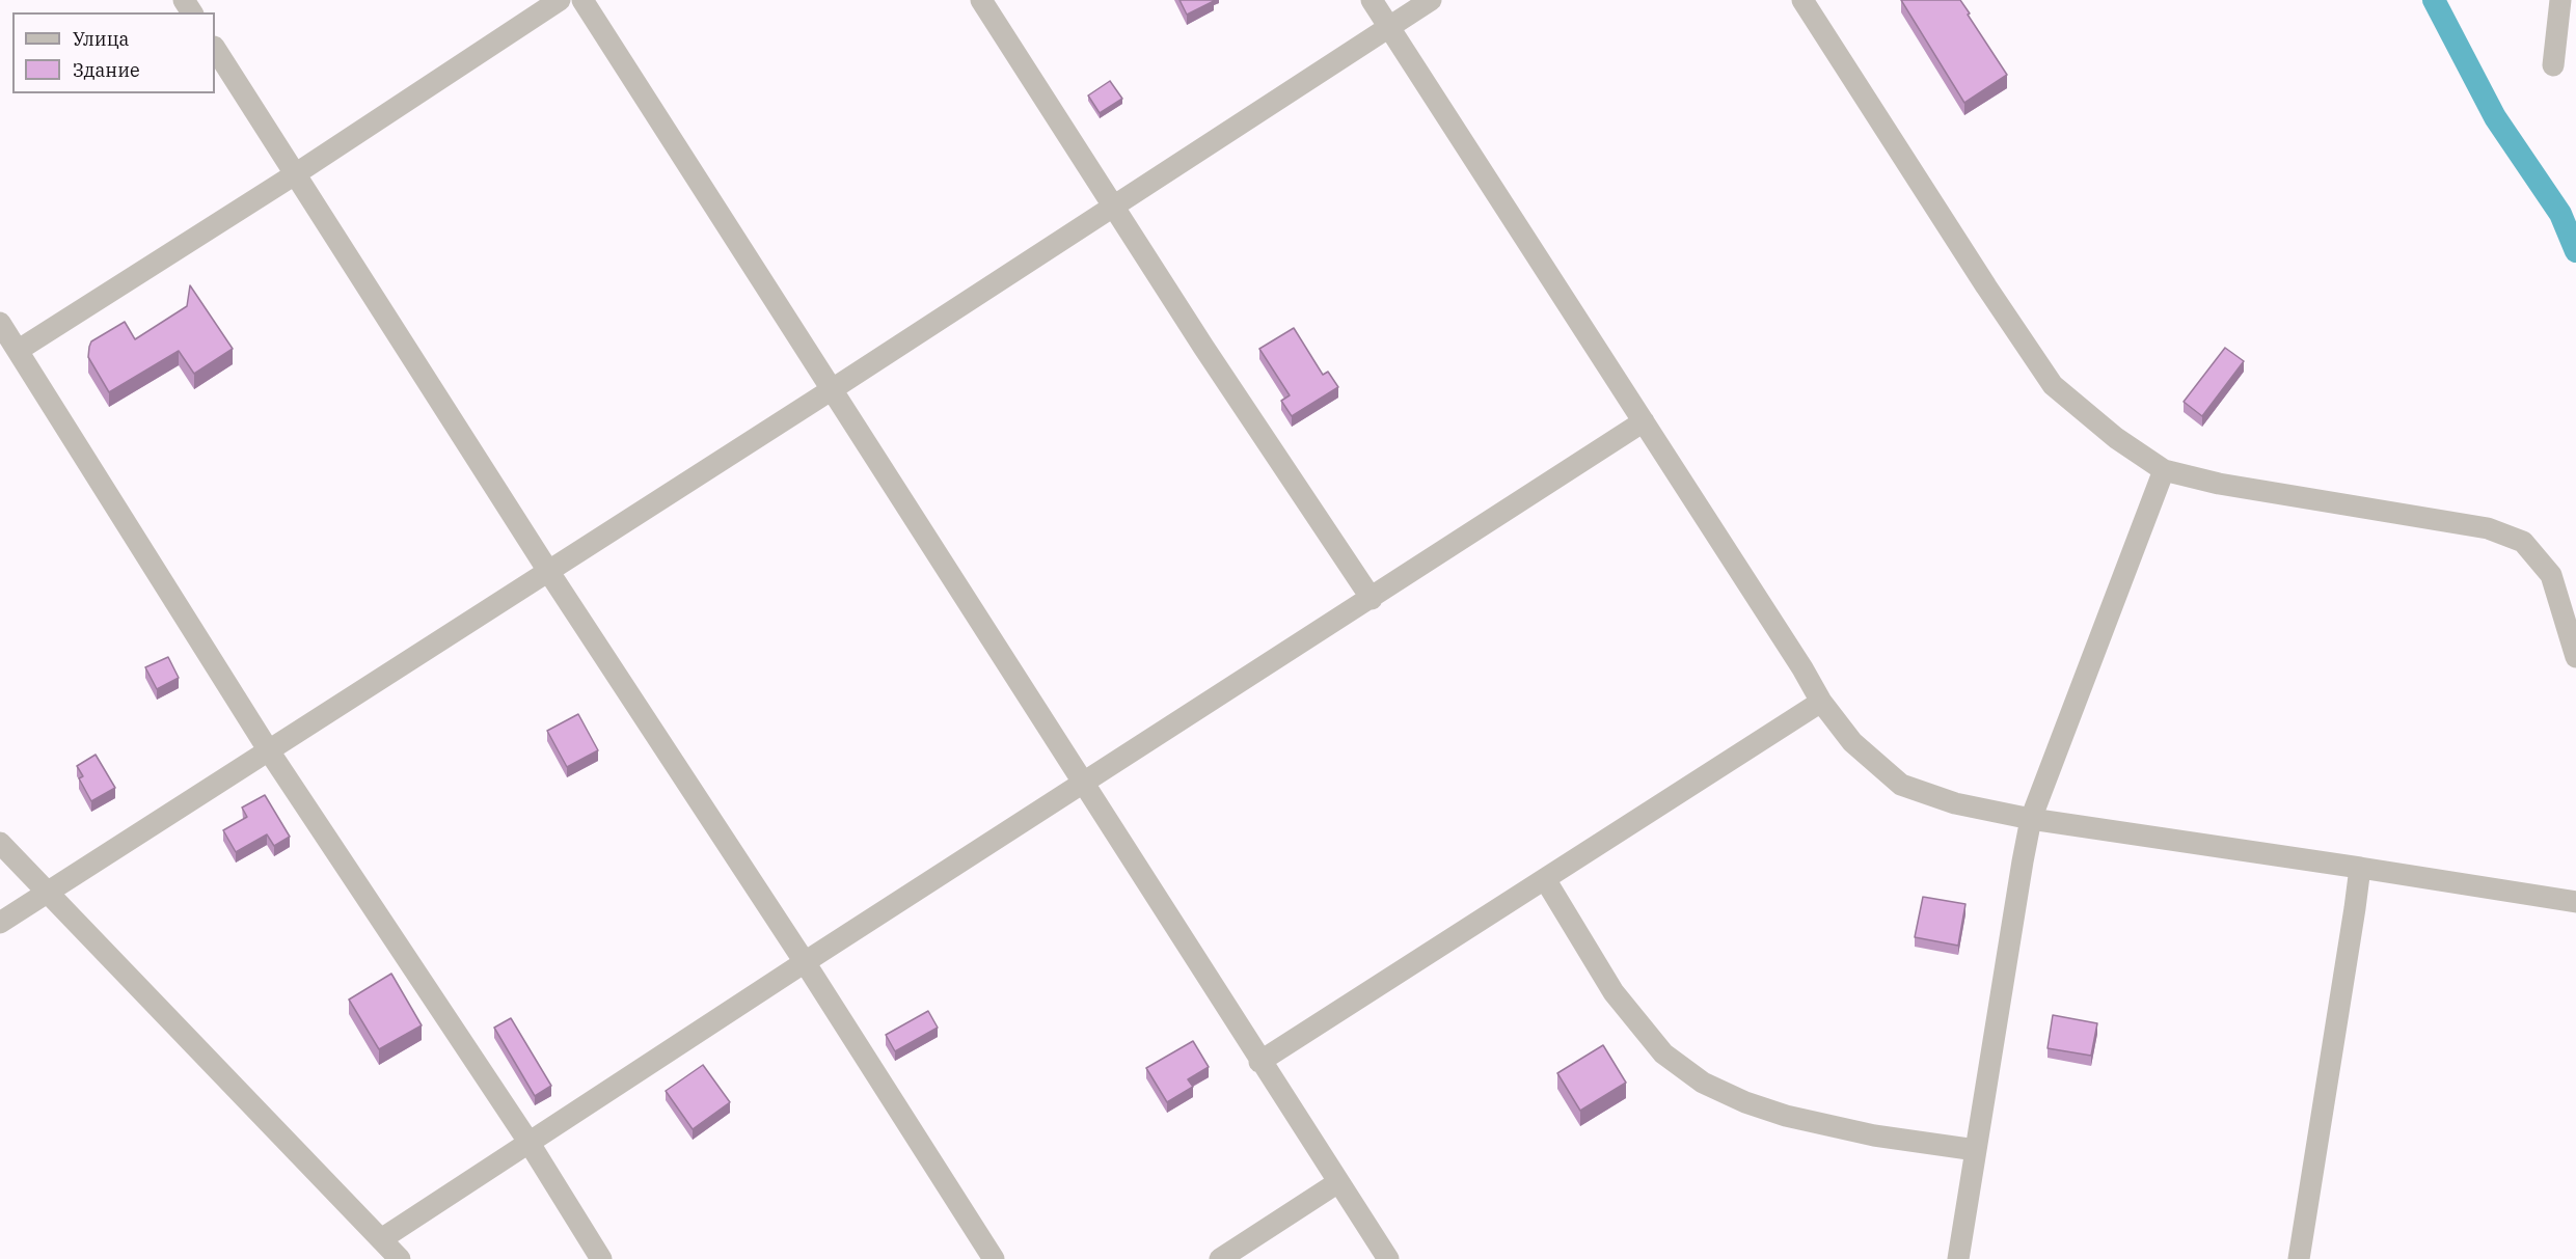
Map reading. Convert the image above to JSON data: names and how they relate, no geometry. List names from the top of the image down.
{
  "legend": ["Улица", "Здание"]
}
